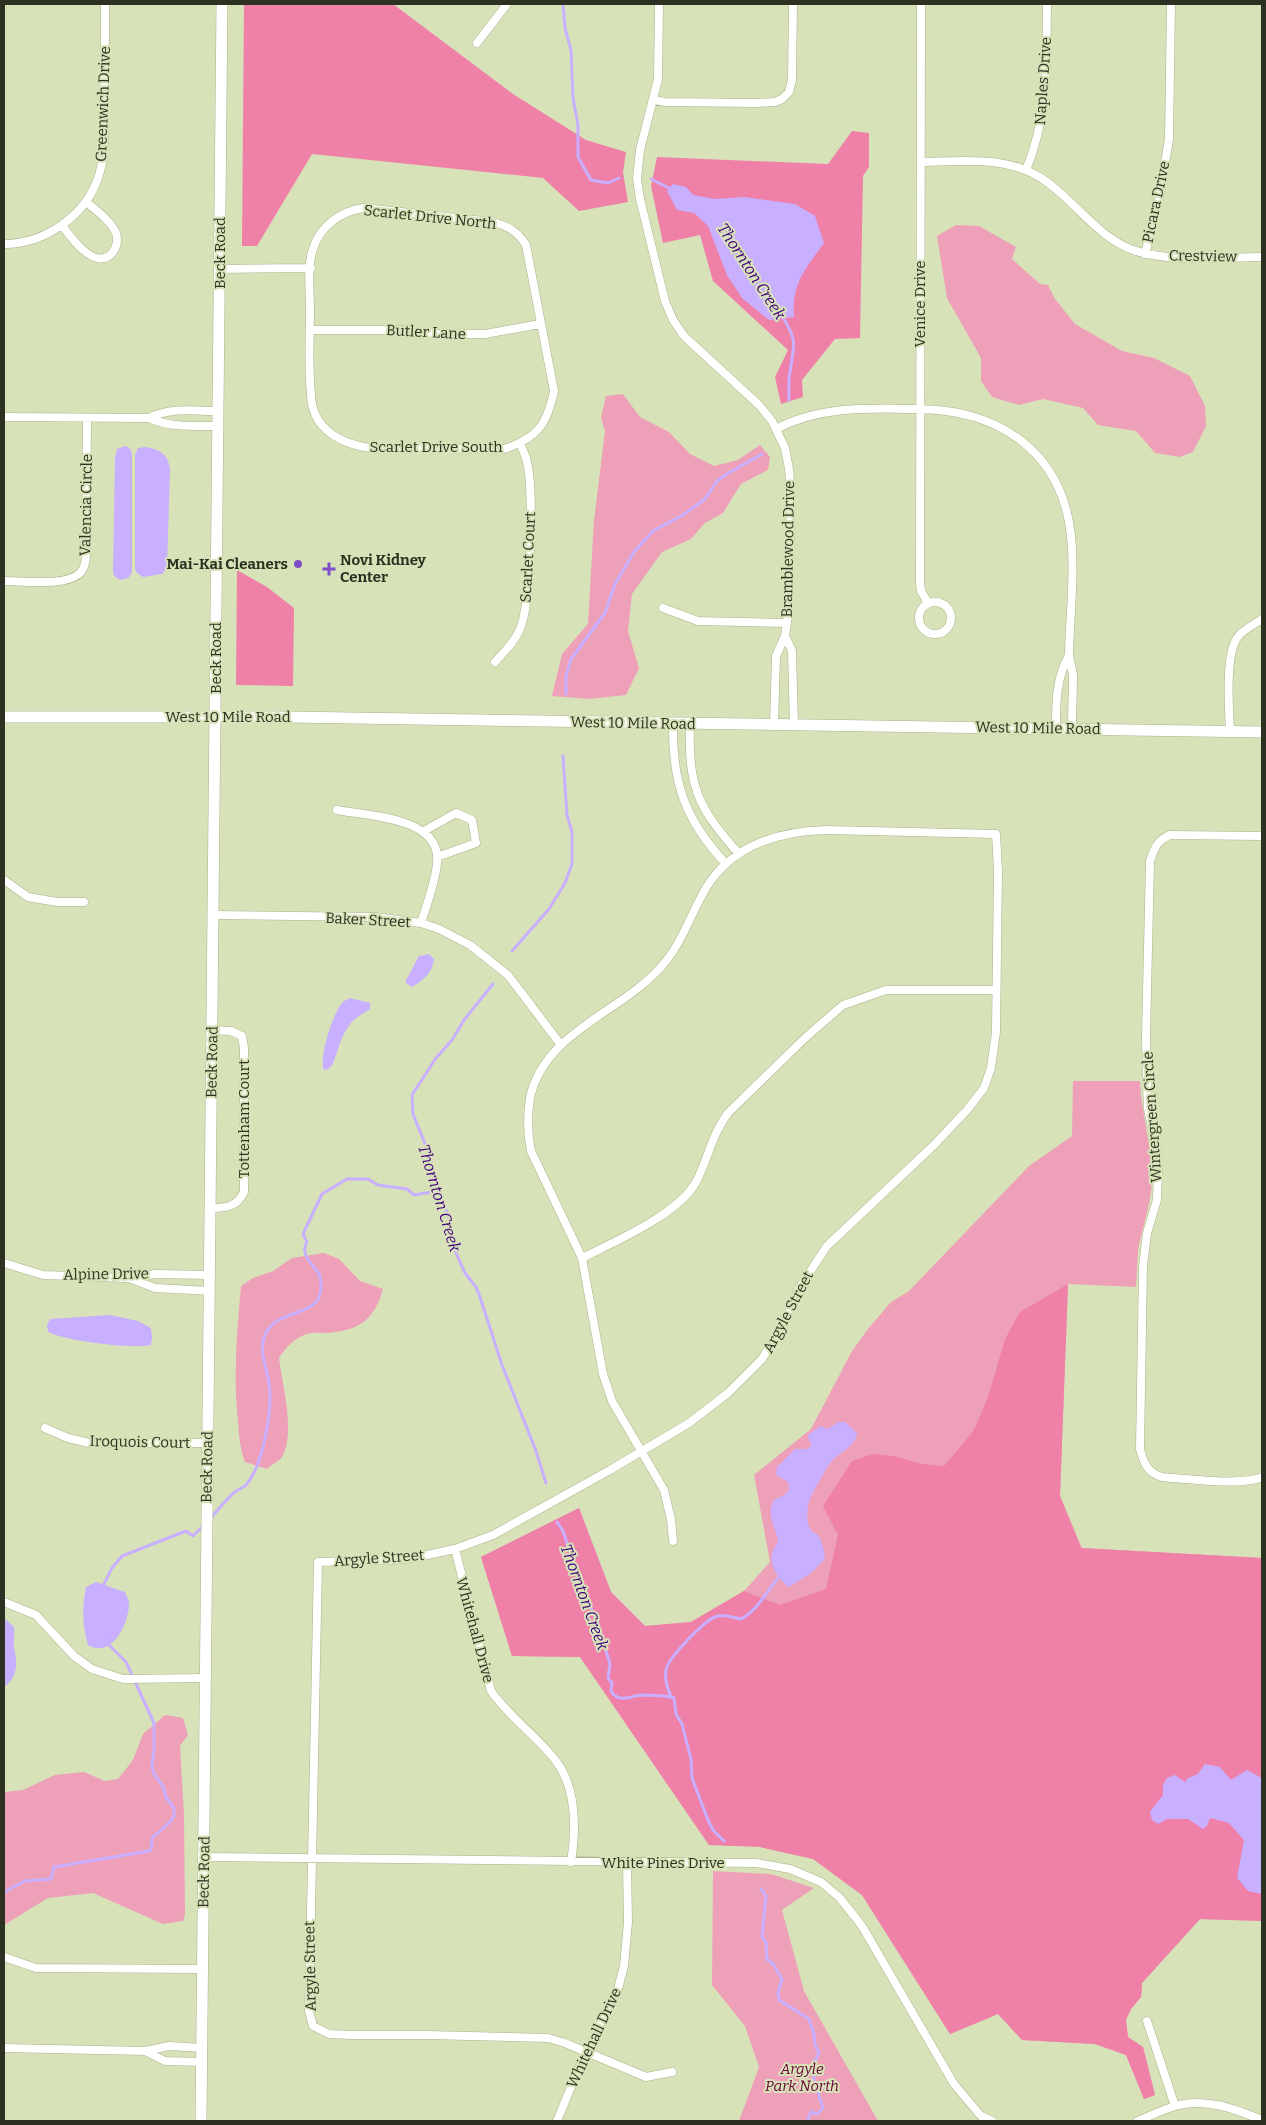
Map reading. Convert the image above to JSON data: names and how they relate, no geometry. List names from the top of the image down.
{
  "streets": {
    "main road": ["Beck Road", "West 10 Mile Road"],
    "street": [
      "Naples Drive",
      "Greenwich Drive",
      "Picara Drive",
      "Scarlet Drive North",
      "Crestview",
      "Venice Drive",
      "Butler Lane",
      "Scarlet Drive South",
      "Valencia Circle",
      "Bramblewood Drive",
      "Scarlet Court",
      "Baker Street",
      "Wintergreen Circle",
      "Tottenham Court",
      "Alpine Drive",
      "Argyle Street",
      "Iroquois Court",
      "Whitehall Drive",
      "White Pines Drive"
    ]
  },
  "crossings": [
    ["Naples Drive", "Picara Drive"],
    ["Picara Drive", "Crestview"],
    ["Scarlet Drive North", "Butler Lane"],
    ["Scarlet Drive North", "Scarlet Drive South"],
    ["Beck Road", "West 10 Mile Road"],
    ["Beck Road", "Baker Street"],
    ["Beck Road", "Tottenham Court"],
    ["Beck Road", "Alpine Drive"],
    ["Beck Road", "Iroquois Court"],
    ["Beck Road", "White Pines Drive"],
    ["Butler Lane", "Scarlet Drive South"],
    ["Scarlet Drive South", "Scarlet Court"],
    ["Bramblewood Drive", "West 10 Mile Road"],
    ["Argyle Street", "Whitehall Drive"],
    ["Argyle Street", "White Pines Drive"],
    ["Whitehall Drive", "White Pines Drive"]
  ],
  "water": ["Thornton Creek"],
  "parks": ["Argyle Park North"],
  "places": {
    "other": ["Mai-Kai Cleaners"],
    "health": ["Novi Kidney Center"]
  }
}
